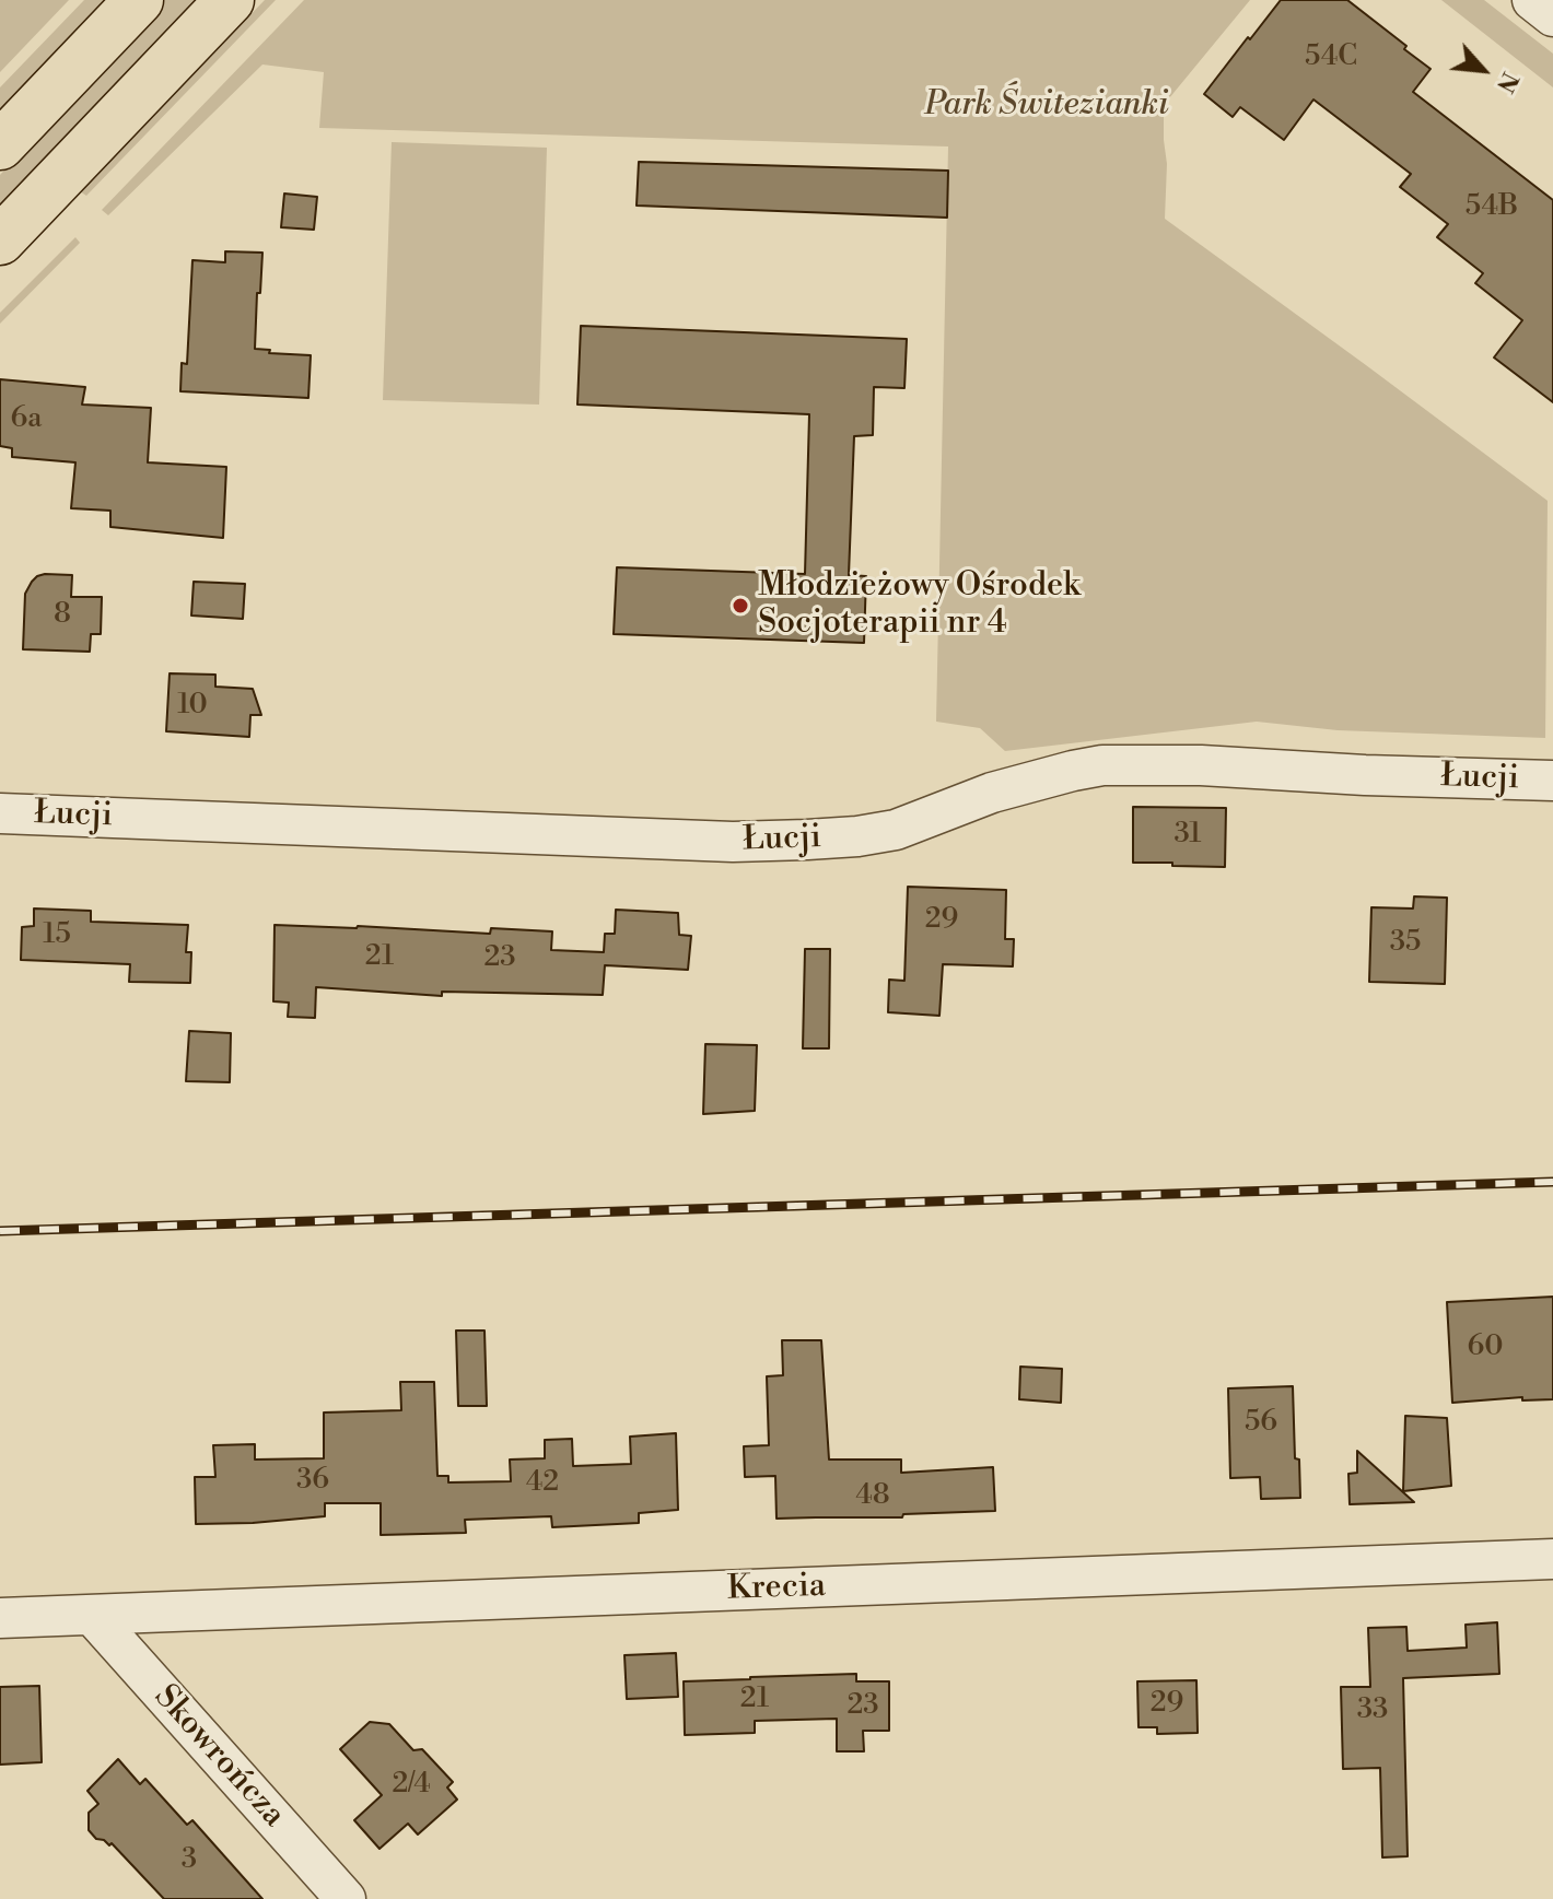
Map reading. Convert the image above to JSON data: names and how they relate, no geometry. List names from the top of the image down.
{
  "streets": {
    "street": ["Łucji", "Krecia", "Skowrończa"]
  },
  "crossings": [
    ["Krecia", "Skowrończa"]
  ],
  "parks": ["Park Świtezianki"],
  "places": ["Młodzieżowy Ośrodek Socjoterapii nr 4"],
  "house_numbers": [
    "54C",
    "54B",
    "6a",
    "8",
    "10",
    "31",
    "29",
    "15",
    "35",
    "21",
    "23",
    "60",
    "56",
    "36",
    "42",
    "48",
    "21",
    "29",
    "23",
    "33",
    "2/4",
    "3"
  ],
  "north": "bottom right"
}
